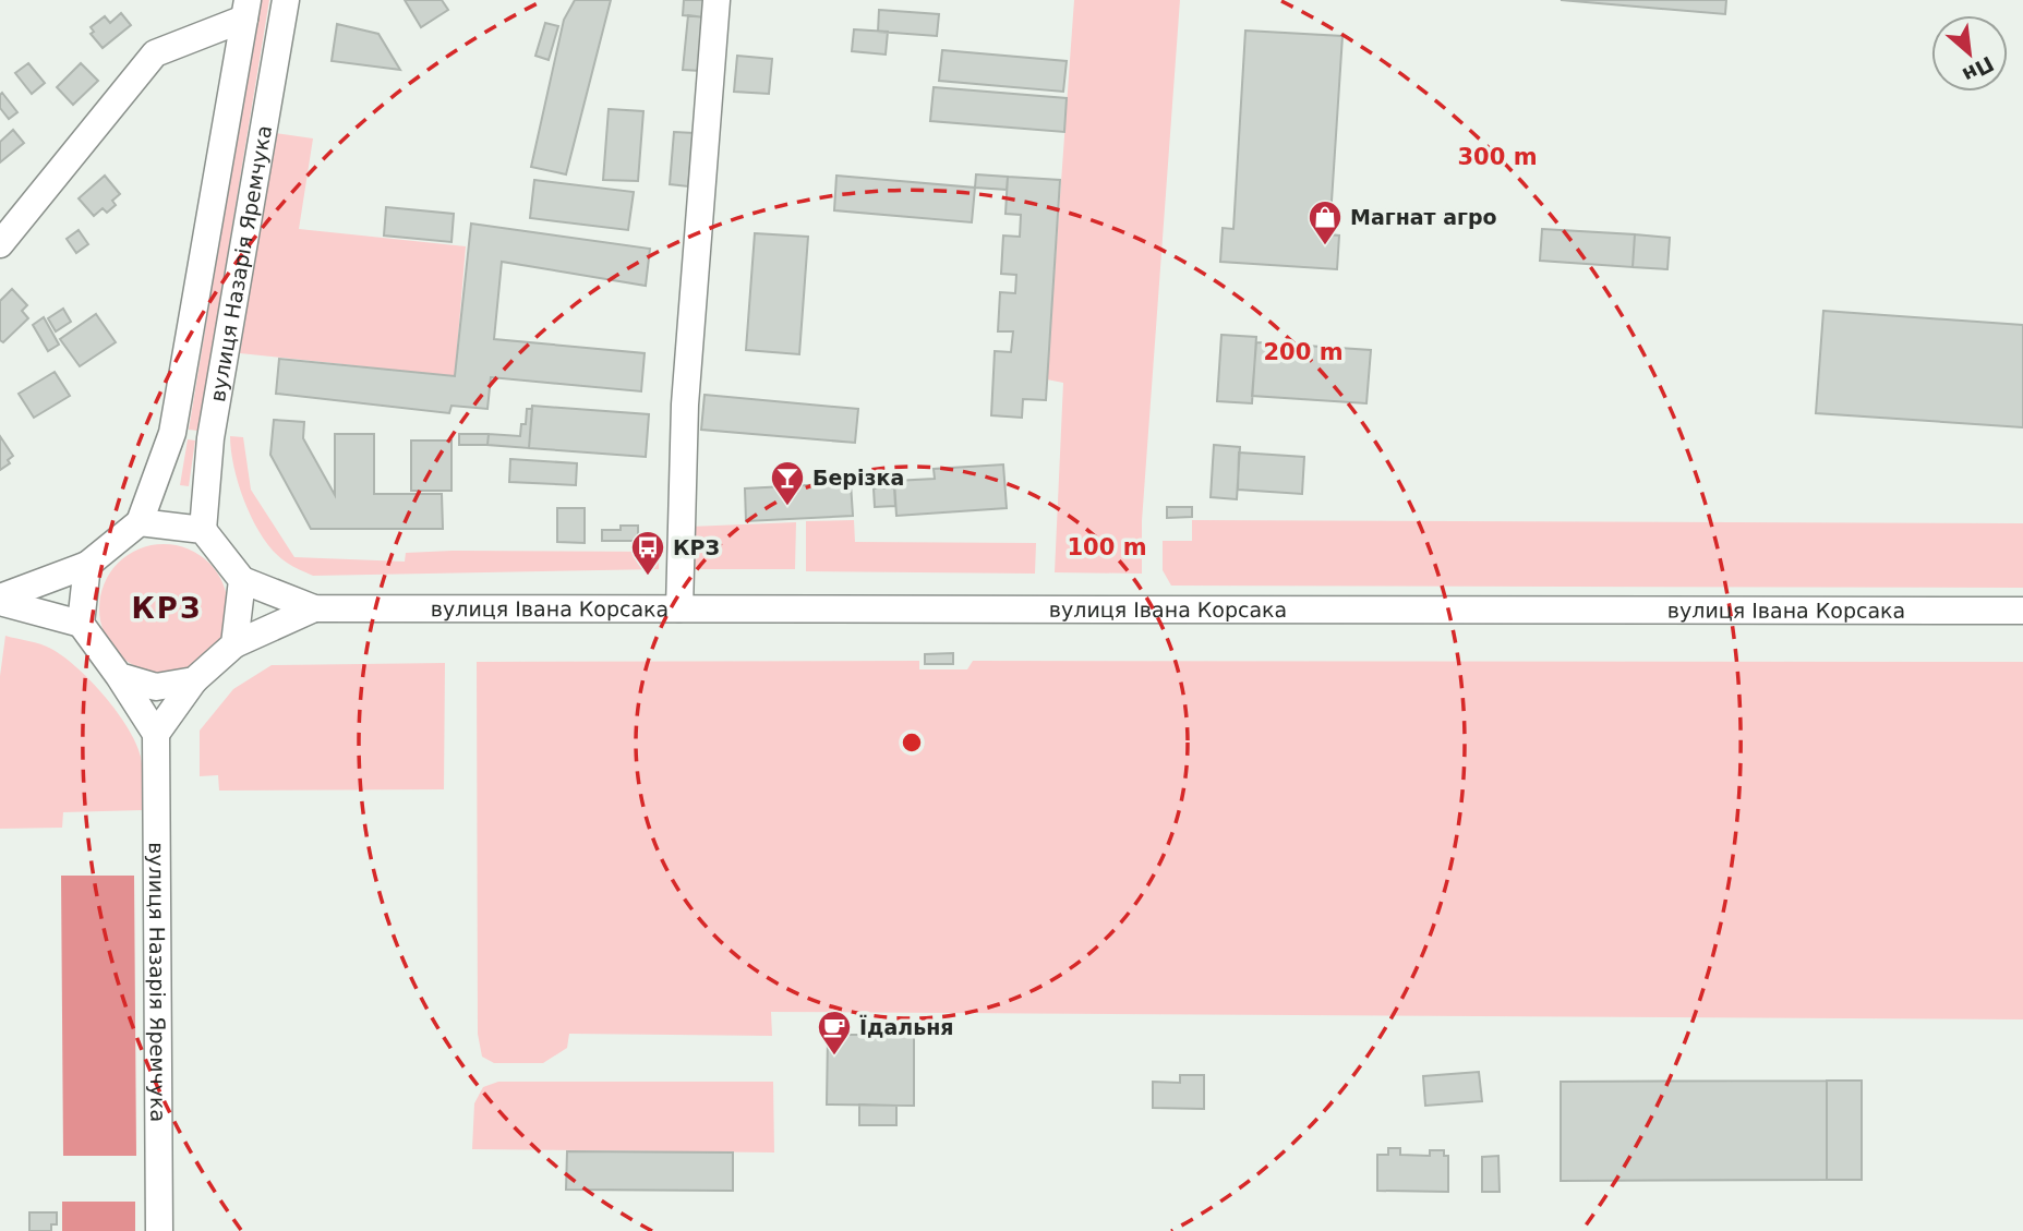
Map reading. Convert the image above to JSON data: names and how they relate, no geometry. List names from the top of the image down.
{
  "streets": {
    "street": ["вулиця Назарія Яремчука", "вулиця Івана Корсака"]
  },
  "districts": ["КРЗ"],
  "places": {
    "shop": ["Магнат агро"],
    "bar": ["Берізка"],
    "bus stop": ["КРЗ"],
    "cafe": ["Їдальня"]
  },
  "north": "bottom right",
  "rings": ["300 m", "200 m", "100 m"]
}
